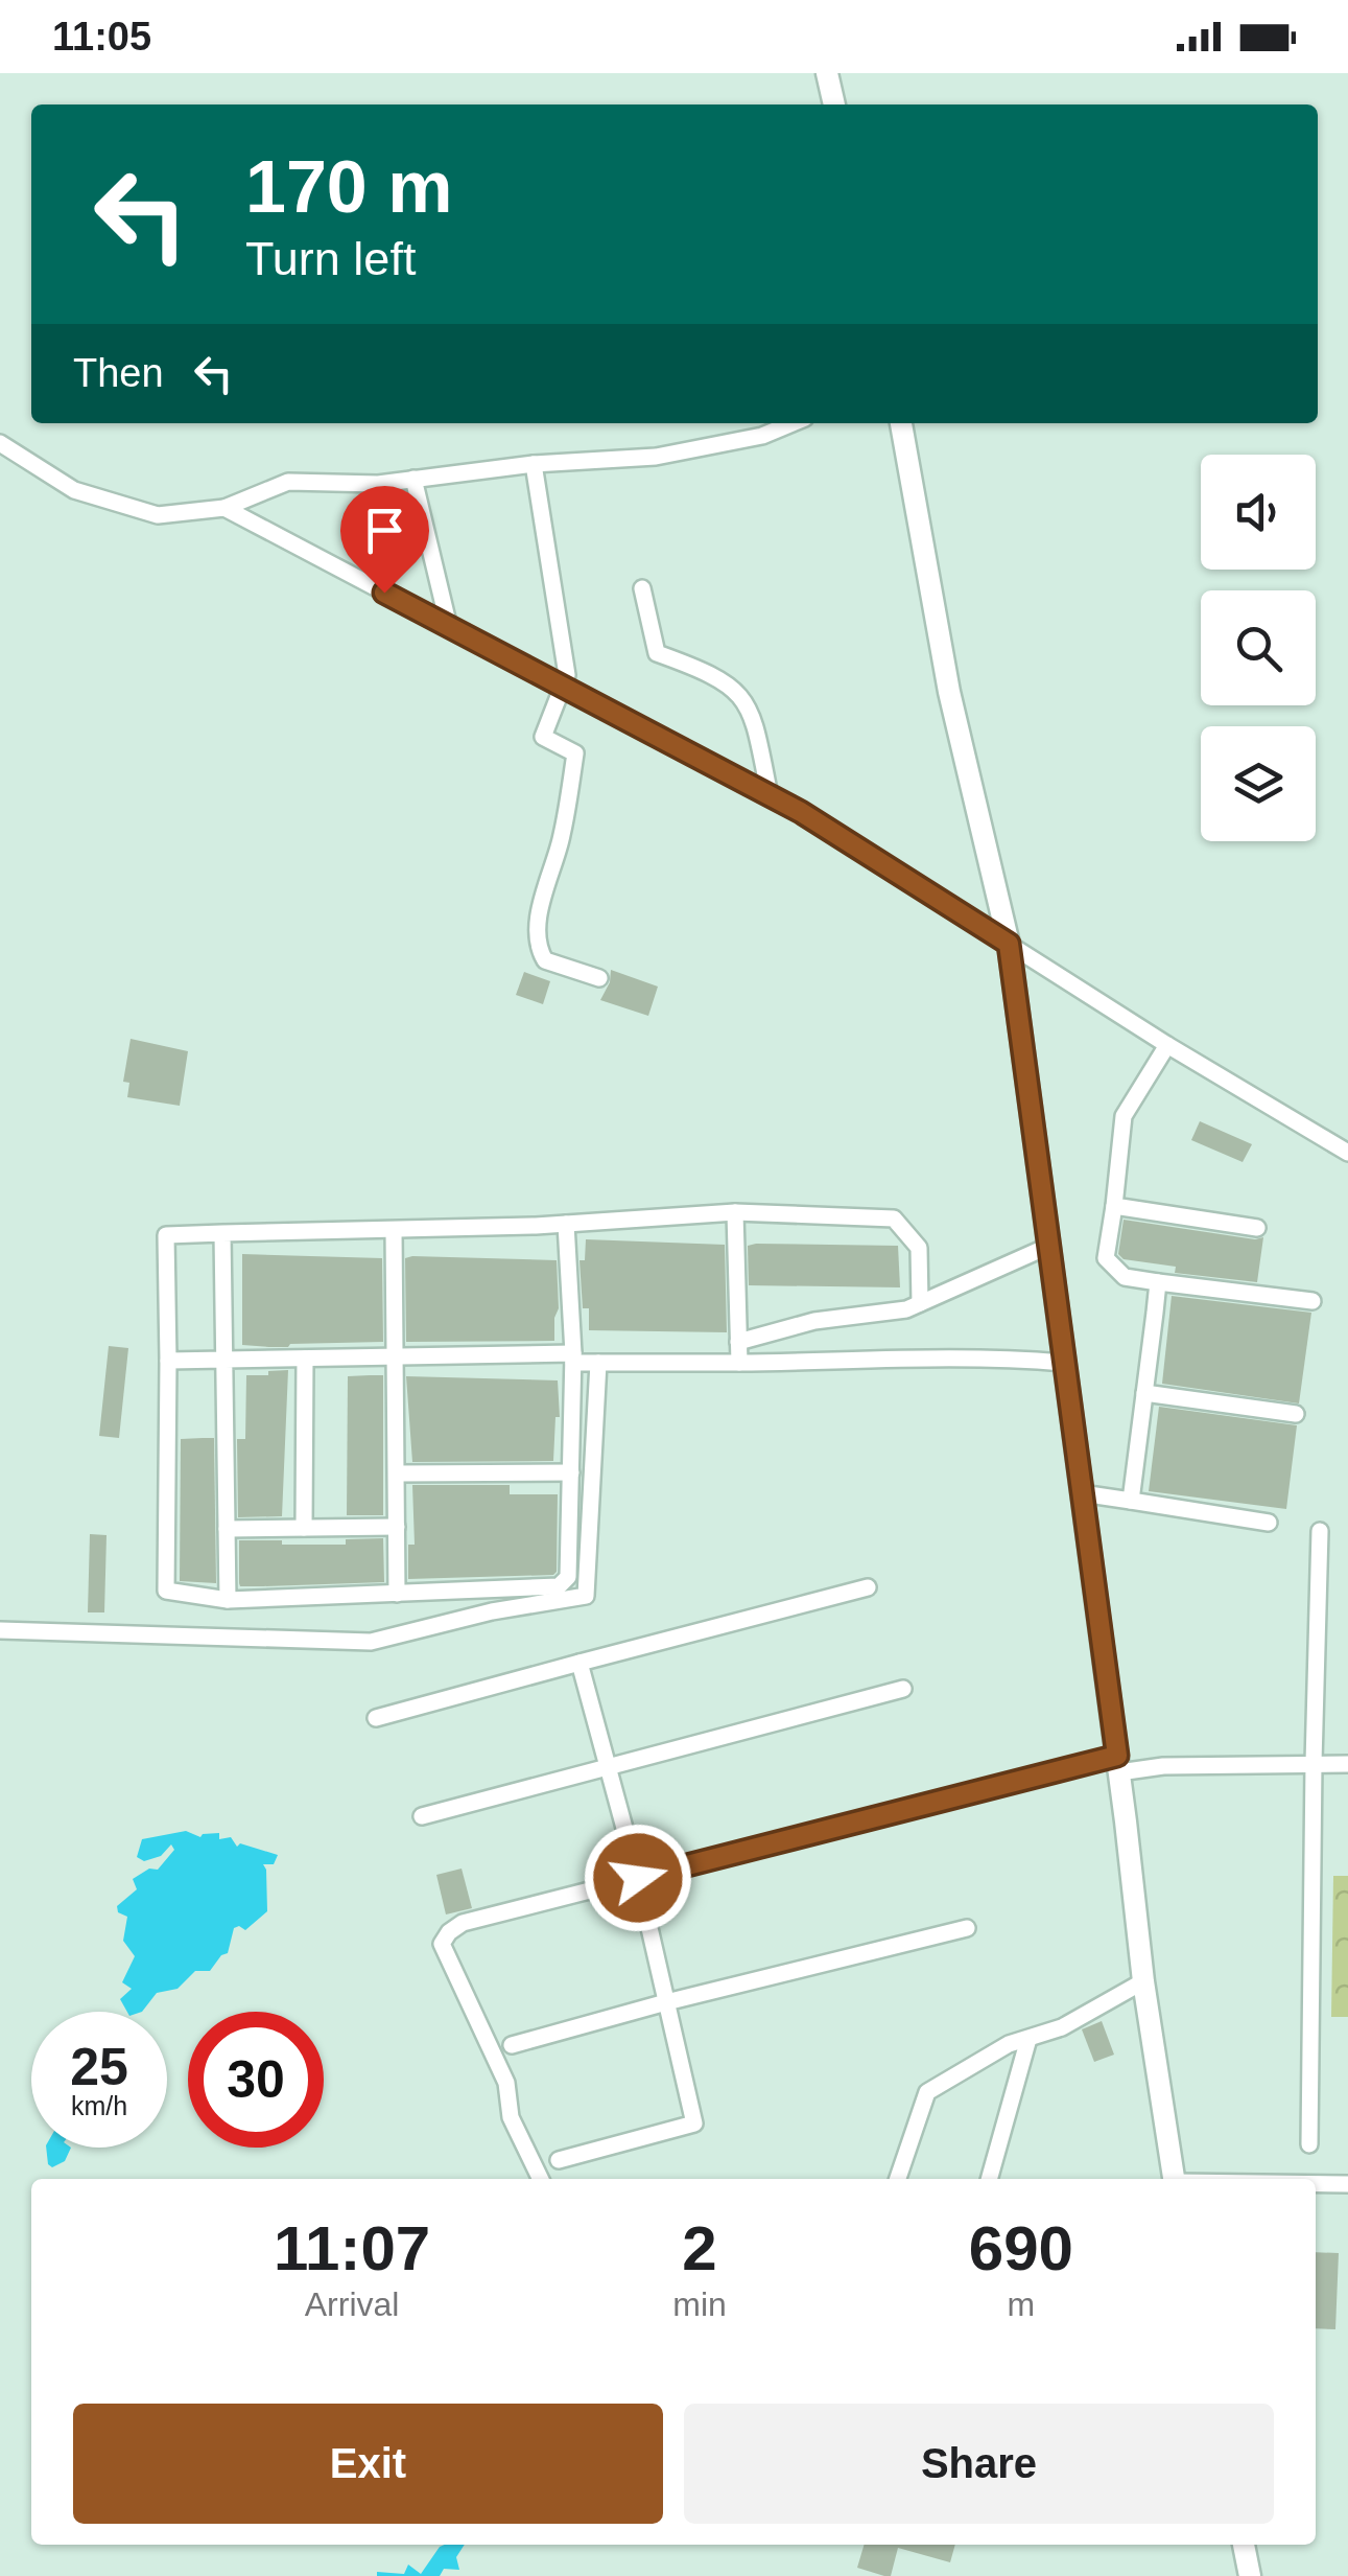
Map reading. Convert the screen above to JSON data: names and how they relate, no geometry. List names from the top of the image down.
{
  "page": {
    "status": "11:05",
    "turn": ["170 m", "Turn left"],
    "then": "Then",
    "speed": "25 km/h",
    "limit": "30",
    "eta": [
      "11:07",
      "Arrival",
      "2",
      "min",
      "690",
      "m"
    ],
    "buttons": ["Exit", "Share"]
  }
}
